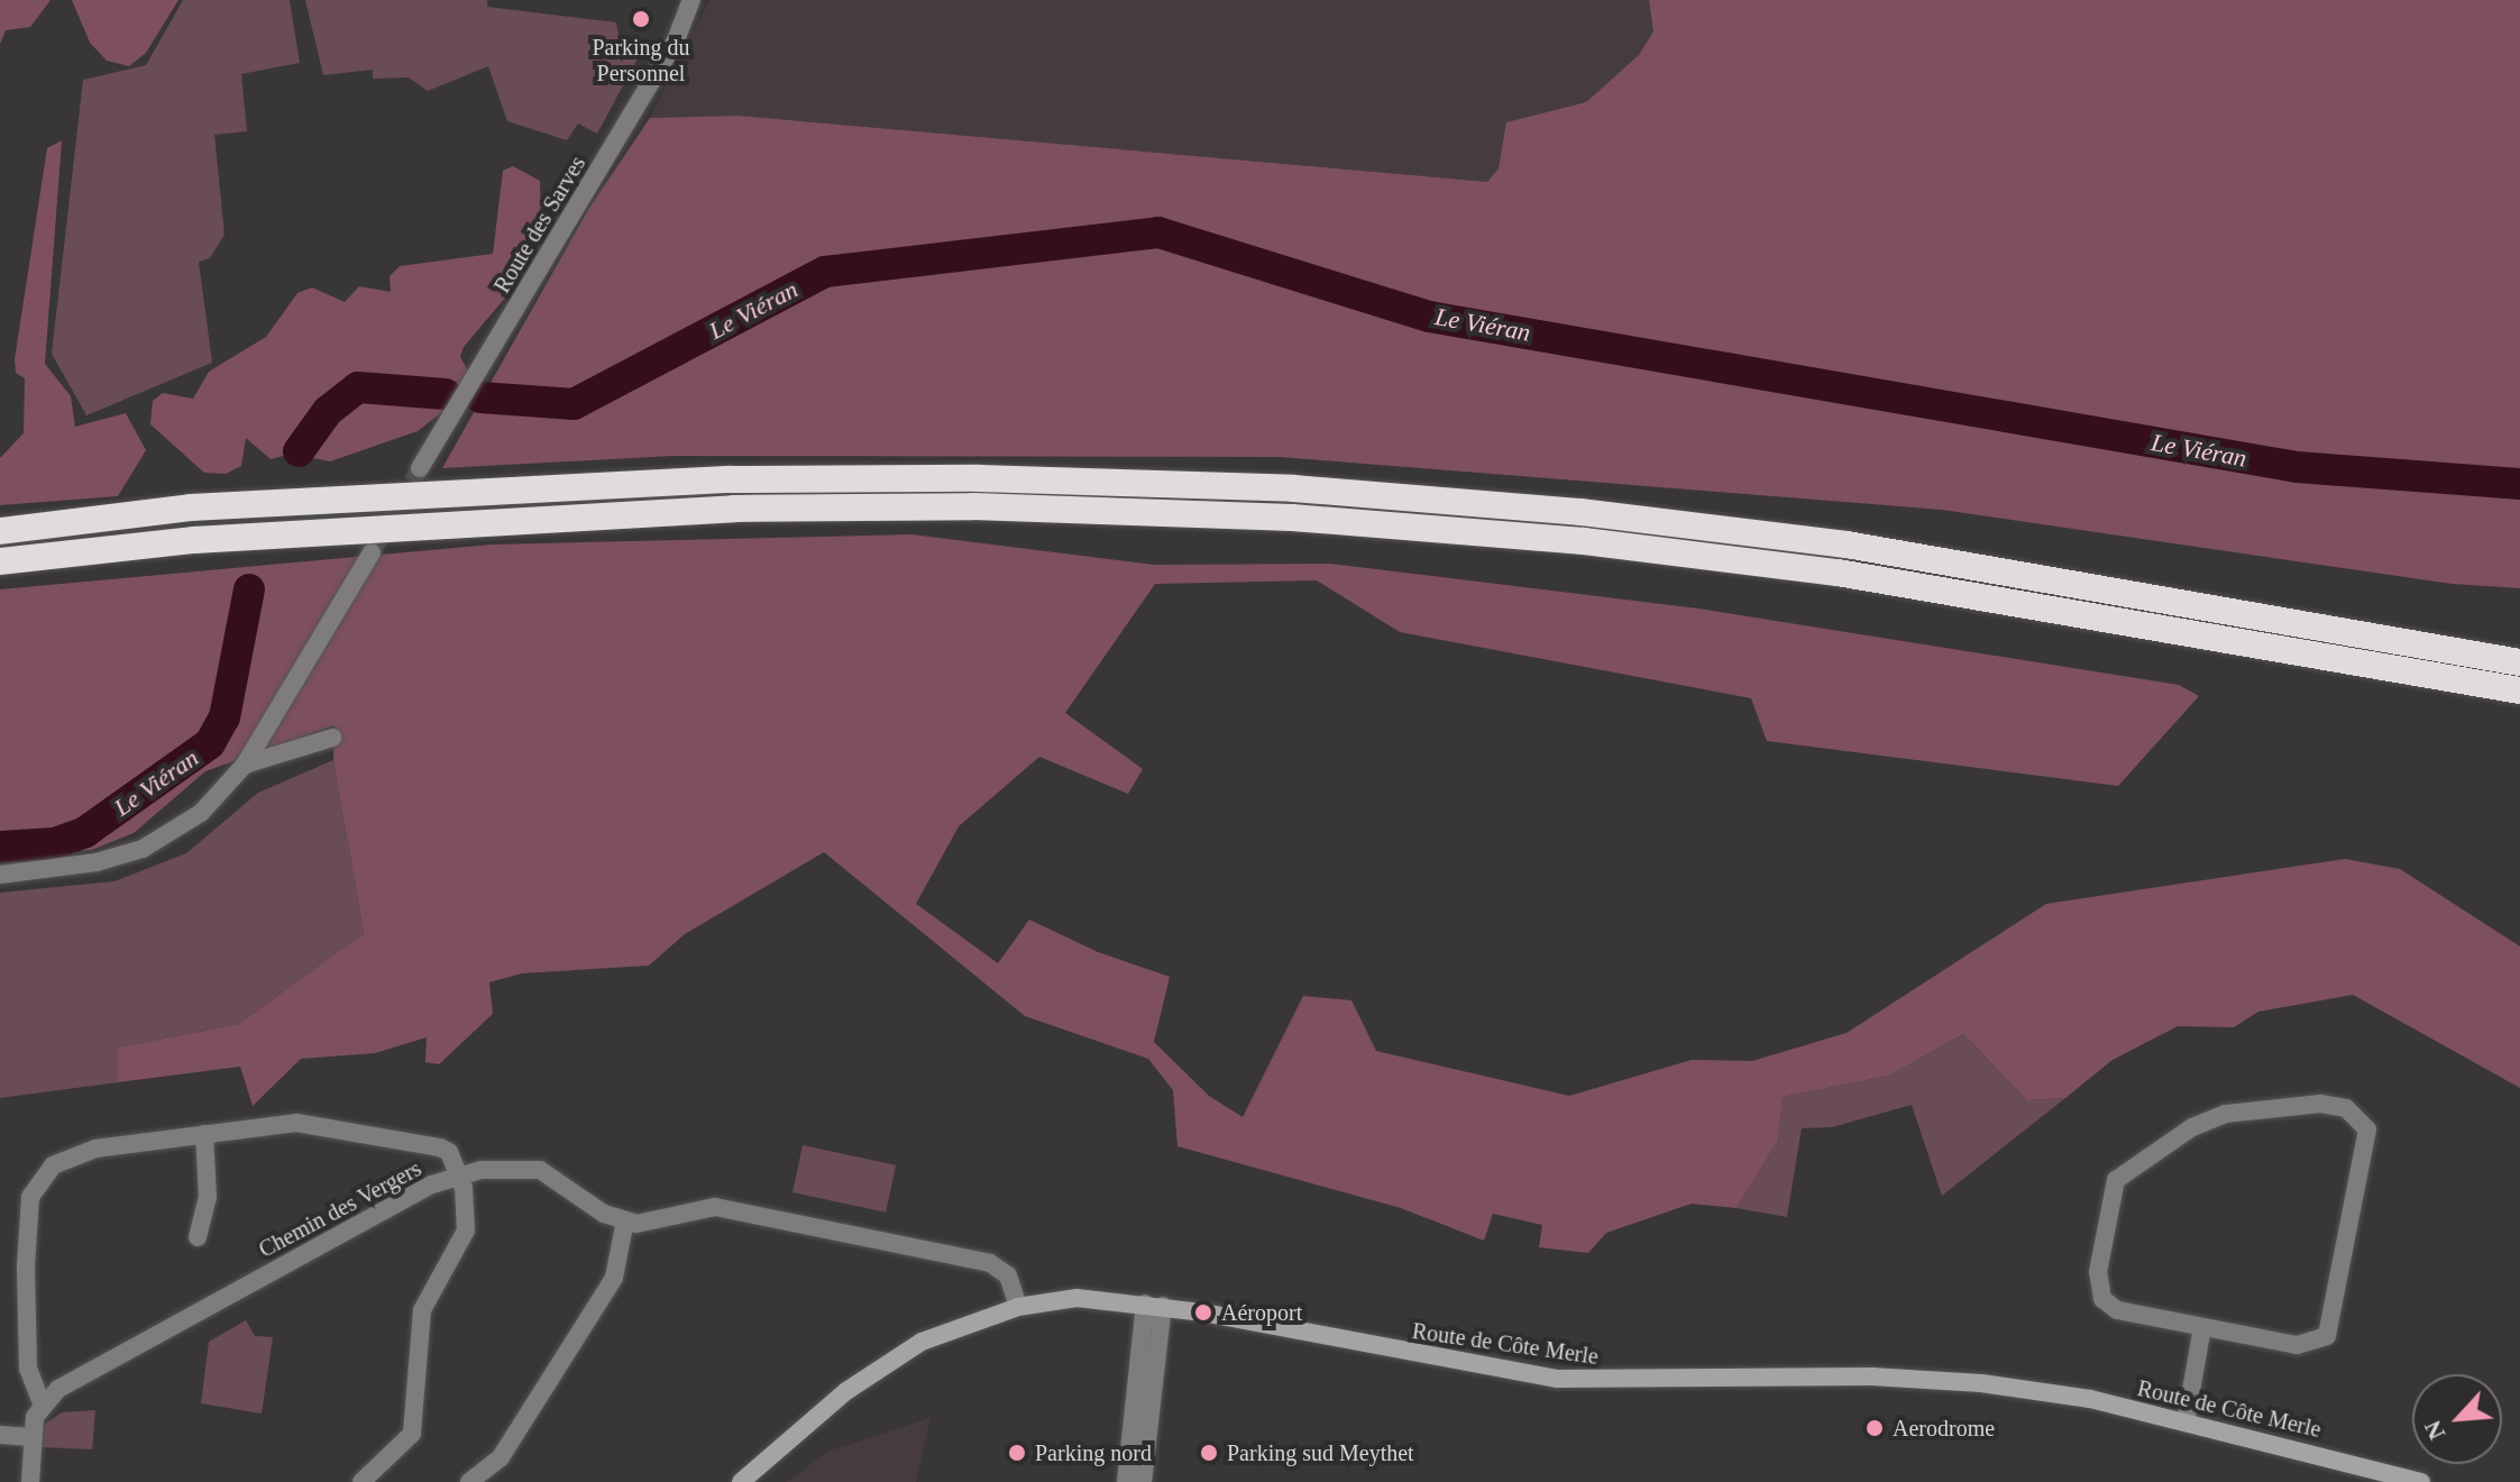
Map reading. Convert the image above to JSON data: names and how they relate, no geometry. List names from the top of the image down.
{
  "streets": {
    "main road": ["Route de Côte Merle"],
    "street": ["Route des Sarves", "Chemin des Vergers"]
  },
  "water": ["Le Viéran"],
  "places": [
    "Parking du Personnel",
    "Aéroport",
    "Aerodrome",
    "Parking nord",
    "Parking sud Meythet"
  ],
  "north": "bottom left"
}
